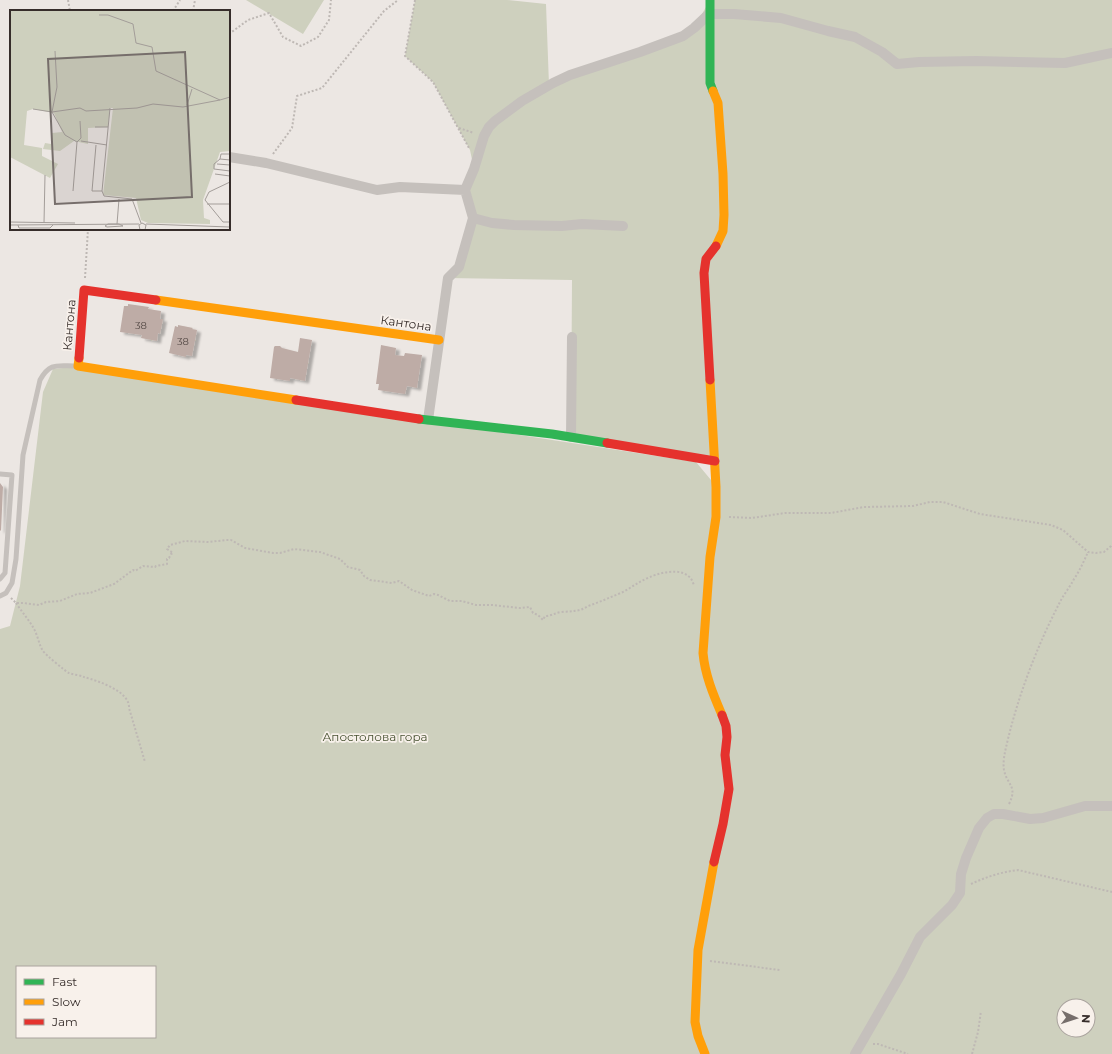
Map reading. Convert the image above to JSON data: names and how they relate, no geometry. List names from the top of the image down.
{
  "streets": {
    "street": ["Кантона"]
  },
  "parks": ["Апостолова гора"],
  "house_numbers": ["38", "38"],
  "legend": ["Fast", "Slow", "Jam"],
  "north": "right"
}
